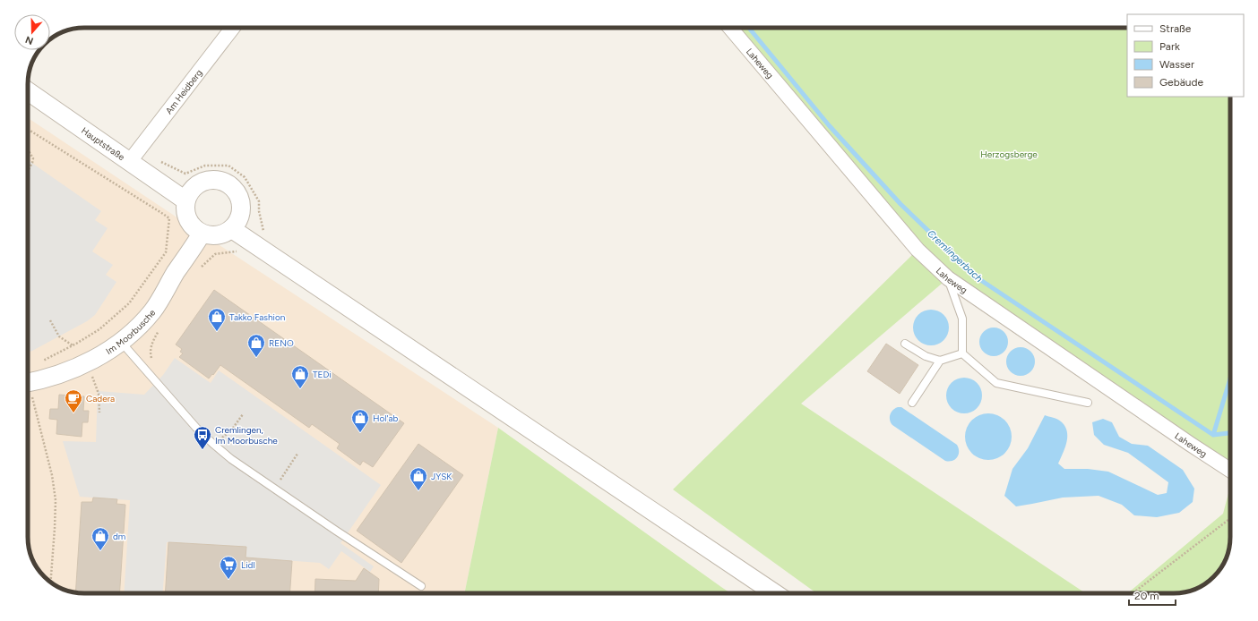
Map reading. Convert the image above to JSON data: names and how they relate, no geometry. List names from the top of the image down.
{
  "streets": {
    "street": [
      "Laheweg",
      "Am Heidberg",
      "Hauptstraße",
      "Im Moorbusche"
    ]
  },
  "crossings": [
    ["Am Heidberg", "Hauptstraße"],
    ["Hauptstraße", "Im Moorbusche"]
  ],
  "water": ["Cremlingerbach"],
  "parks": ["Herzogsberge"],
  "places": {
    "shop": [
      "Takko Fashion",
      "RENO",
      "TEDi",
      "Hol'ab",
      "JYSK",
      "dm"
    ],
    "cafe": ["Cadera"],
    "bus stop": ["Cremlingen, Im Moorbusche"],
    "supermarket": ["Lidl"]
  },
  "legend": [
    "Straße",
    "Park",
    "Wasser",
    "Gebäude"
  ],
  "scale_bar": "20 m",
  "north": "bottom"
}
